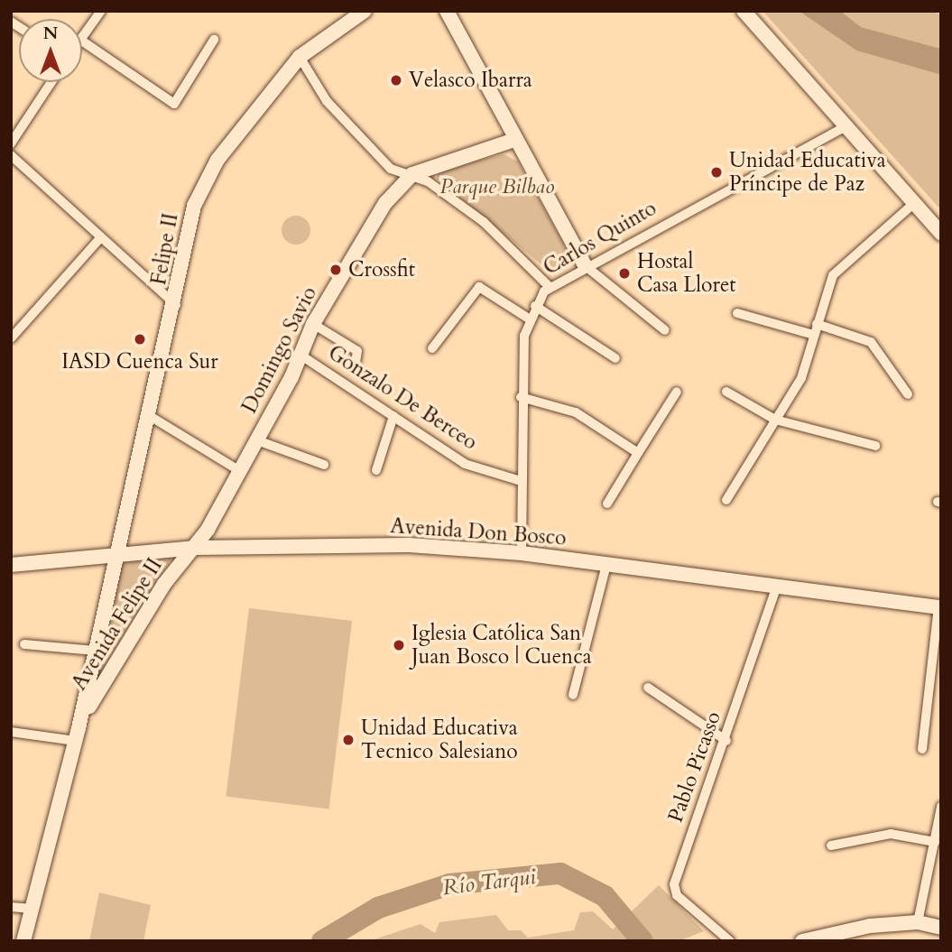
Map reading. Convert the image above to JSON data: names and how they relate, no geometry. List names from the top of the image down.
{
  "streets": {
    "main road": [
      "Felipe II",
      "Domingo Savio",
      "Avenida Don Bosco",
      "Avenida Felipe II"
    ],
    "street": ["Carlos Quinto", "Gonzalo De Berceo", "Pablo Picasso"]
  },
  "crossings": [
    ["Carlos Quinto", "Gonzalo De Berceo"],
    ["Carlos Quinto", "Avenida Don Bosco"],
    ["Felipe II", "Avenida Don Bosco"],
    ["Felipe II", "Avenida Felipe II"],
    ["Domingo Savio", "Gonzalo De Berceo"],
    ["Domingo Savio", "Avenida Don Bosco"],
    ["Domingo Savio", "Avenida Felipe II"],
    ["Avenida Don Bosco", "Avenida Felipe II"],
    ["Avenida Don Bosco", "Pablo Picasso"]
  ],
  "water": ["Río Tarqui"],
  "parks": ["Parque Bilbao"],
  "places": [
    "Velasco Ibarra",
    "Unidad Educativa Príncipe de Paz",
    "Crossfit",
    "Hostal Casa Lloret",
    "IASD Cuenca Sur",
    "Iglesia Católica San Juan Bosco | Cuenca",
    "Unidad Educativa Tecnico Salesiano"
  ],
  "north": "top"
}
